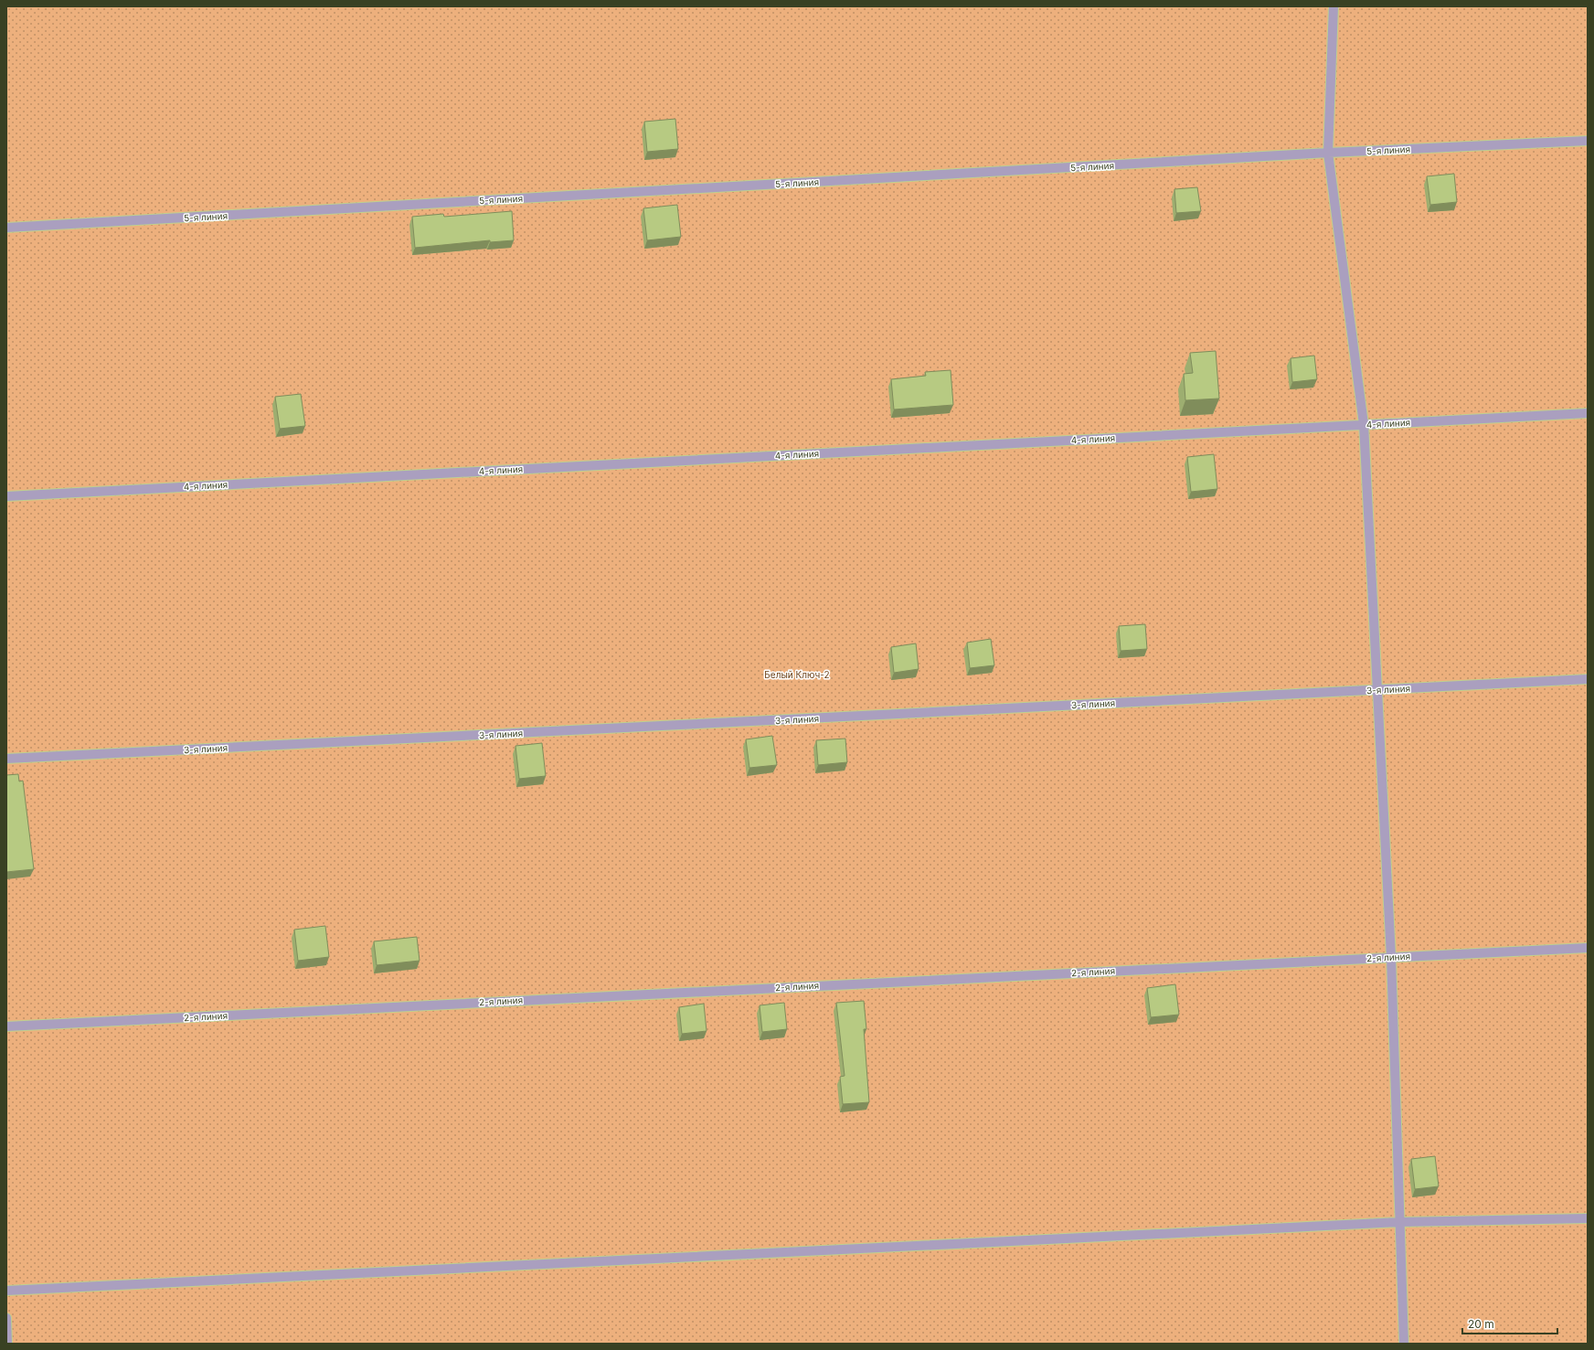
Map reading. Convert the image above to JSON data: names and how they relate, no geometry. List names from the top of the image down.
{
  "streets": {
    "street": [
      "5-я линия",
      "4-я линия",
      "3-я линия",
      "2-я линия"
    ]
  },
  "parks": ["Белый Ключ-2"],
  "scale_bar": "20 m"
}
